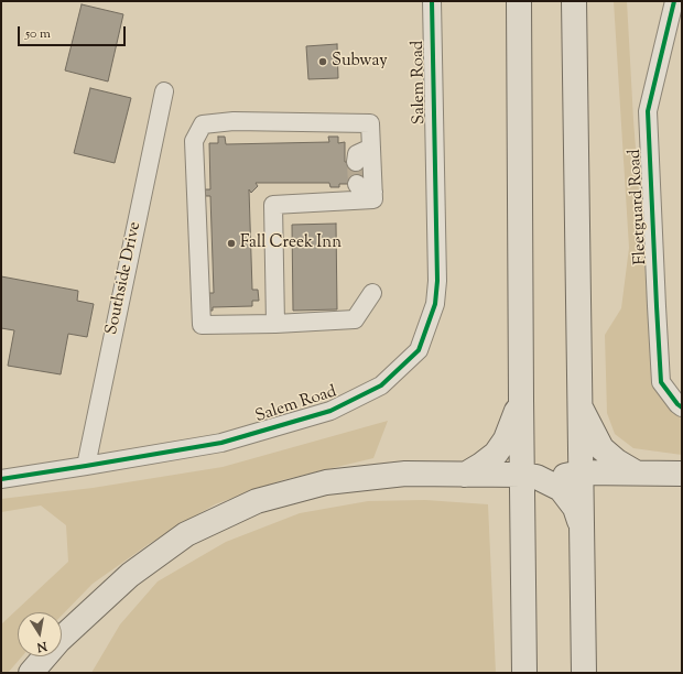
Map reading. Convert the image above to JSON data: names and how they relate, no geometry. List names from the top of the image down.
{
  "streets": {
    "street": ["Salem Road", "Fleetguard Road", "Southside Drive"]
  },
  "crossings": [
    ["Salem Road", "Southside Drive"]
  ],
  "places": ["Subway", "Fall Creek Inn"],
  "scale_bar": "50 m",
  "north": "bottom"
}
